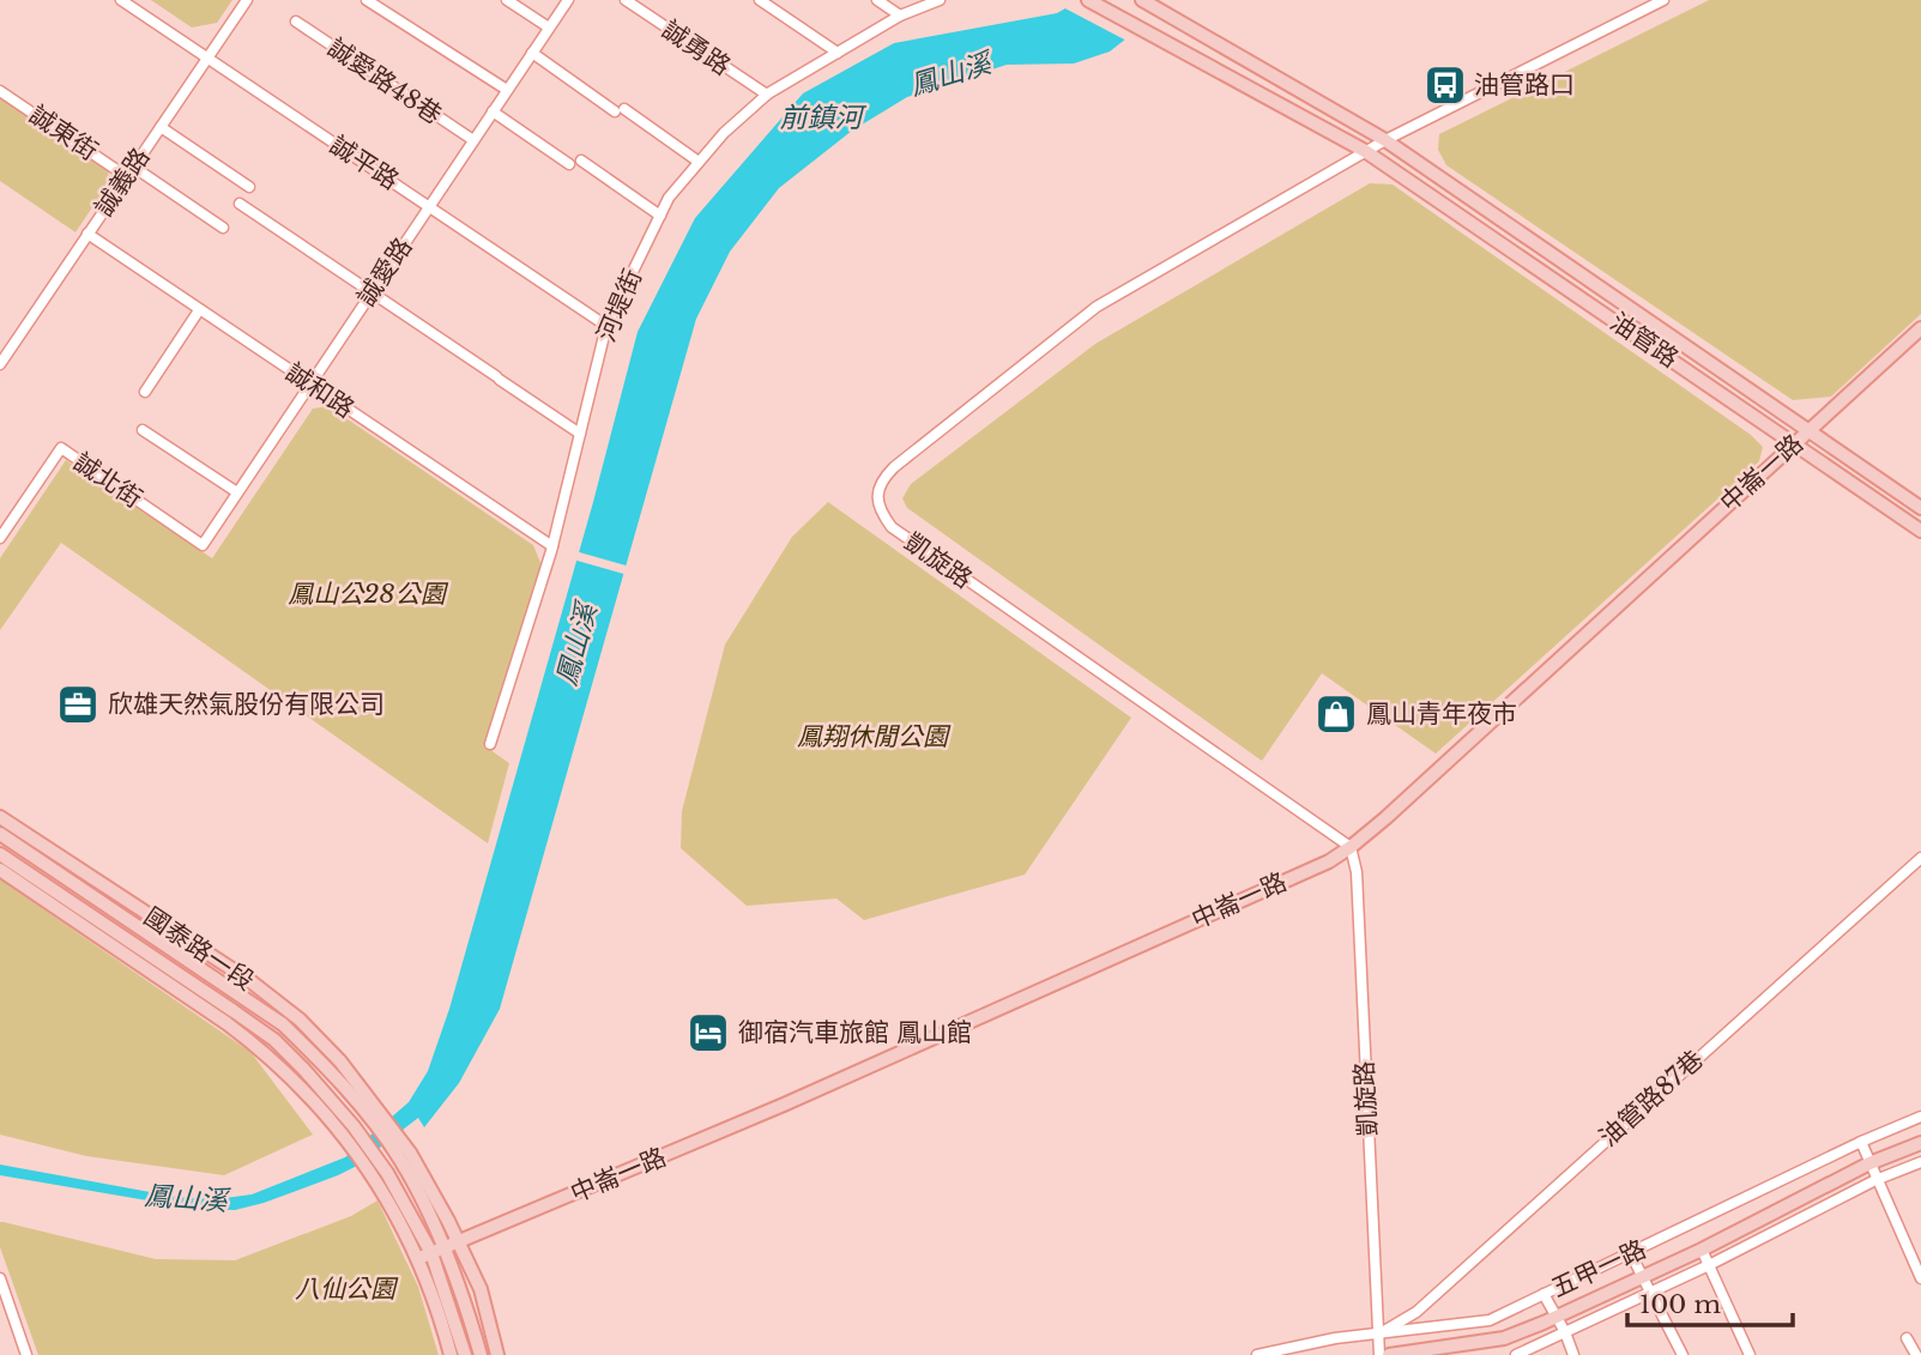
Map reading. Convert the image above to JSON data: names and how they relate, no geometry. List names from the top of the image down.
{
  "streets": {
    "street": [
      "誠勇路",
      "誠愛路48巷",
      "誠東街",
      "誠平路",
      "誠義路",
      "誠愛路",
      "河堤街",
      "油管路",
      "誠和路",
      "中崙一路",
      "誠北街",
      "凱旋路",
      "國泰路一段",
      "油管路87巷",
      "五甲一路"
    ]
  },
  "crossings": [
    ["誠勇路", "河堤街"],
    ["誠愛路48巷", "誠愛路"],
    ["誠東街", "誠義路"],
    ["誠平路", "誠義路"],
    ["誠平路", "誠愛路"],
    ["誠平路", "河堤街"],
    ["誠義路", "誠和路"],
    ["誠愛路", "誠和路"],
    ["誠愛路", "誠北街"],
    ["河堤街", "誠和路"],
    ["油管路", "中崙一路"],
    ["油管路", "凱旋路"],
    ["中崙一路", "凱旋路"],
    ["凱旋路", "油管路87巷"],
    ["凱旋路", "五甲一路"],
    ["油管路87巷", "五甲一路"]
  ],
  "water": ["鳳山溪", "前鎮河"],
  "parks": ["鳳山公28公園", "鳳翔休閒公園", "八仙公園"],
  "places": {
    "bus stop": ["油管路口"],
    "office": ["欣雄天然氣股份有限公司"],
    "shop": ["鳳山青年夜市"],
    "hotel": ["御宿汽車旅館 鳳山館"]
  },
  "scale_bar": "100 m"
}
